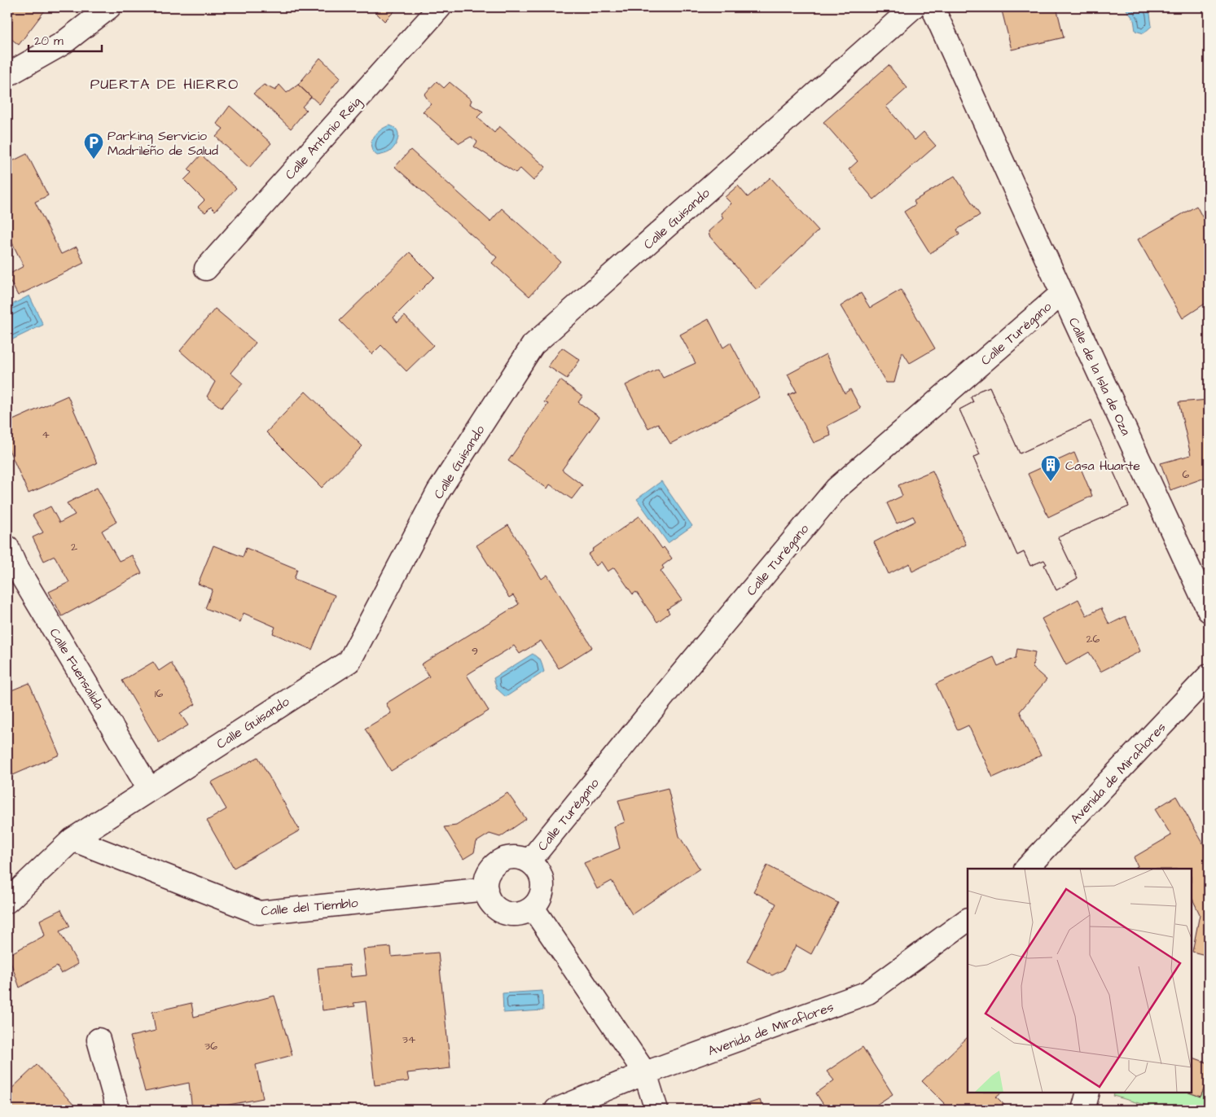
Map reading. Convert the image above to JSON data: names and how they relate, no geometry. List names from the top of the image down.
{
  "streets": {
    "street": [
      "Calle Antonio Reig",
      "Calle Guisando",
      "Calle Turégano",
      "Calle de la Isla de Oza",
      "Calle Fuensalida",
      "Avenida de Miraflores",
      "Calle del Tiemblo"
    ]
  },
  "crossings": [
    ["Calle Guisando", "Calle Fuensalida"],
    ["Calle Guisando", "Calle del Tiemblo"],
    ["Calle Turégano", "Calle de la Isla de Oza"],
    ["Calle Turégano", "Calle del Tiemblo"]
  ],
  "districts": ["PUERTA DE HIERRO"],
  "places": {
    "parking": ["Parking Servicio Madrileño de Salud"],
    "building": ["Casa Huarte"]
  },
  "house_numbers": [
    "4",
    "6",
    "2",
    "26",
    "9",
    "16",
    "34",
    "36"
  ],
  "scale_bar": "20 m"
}
